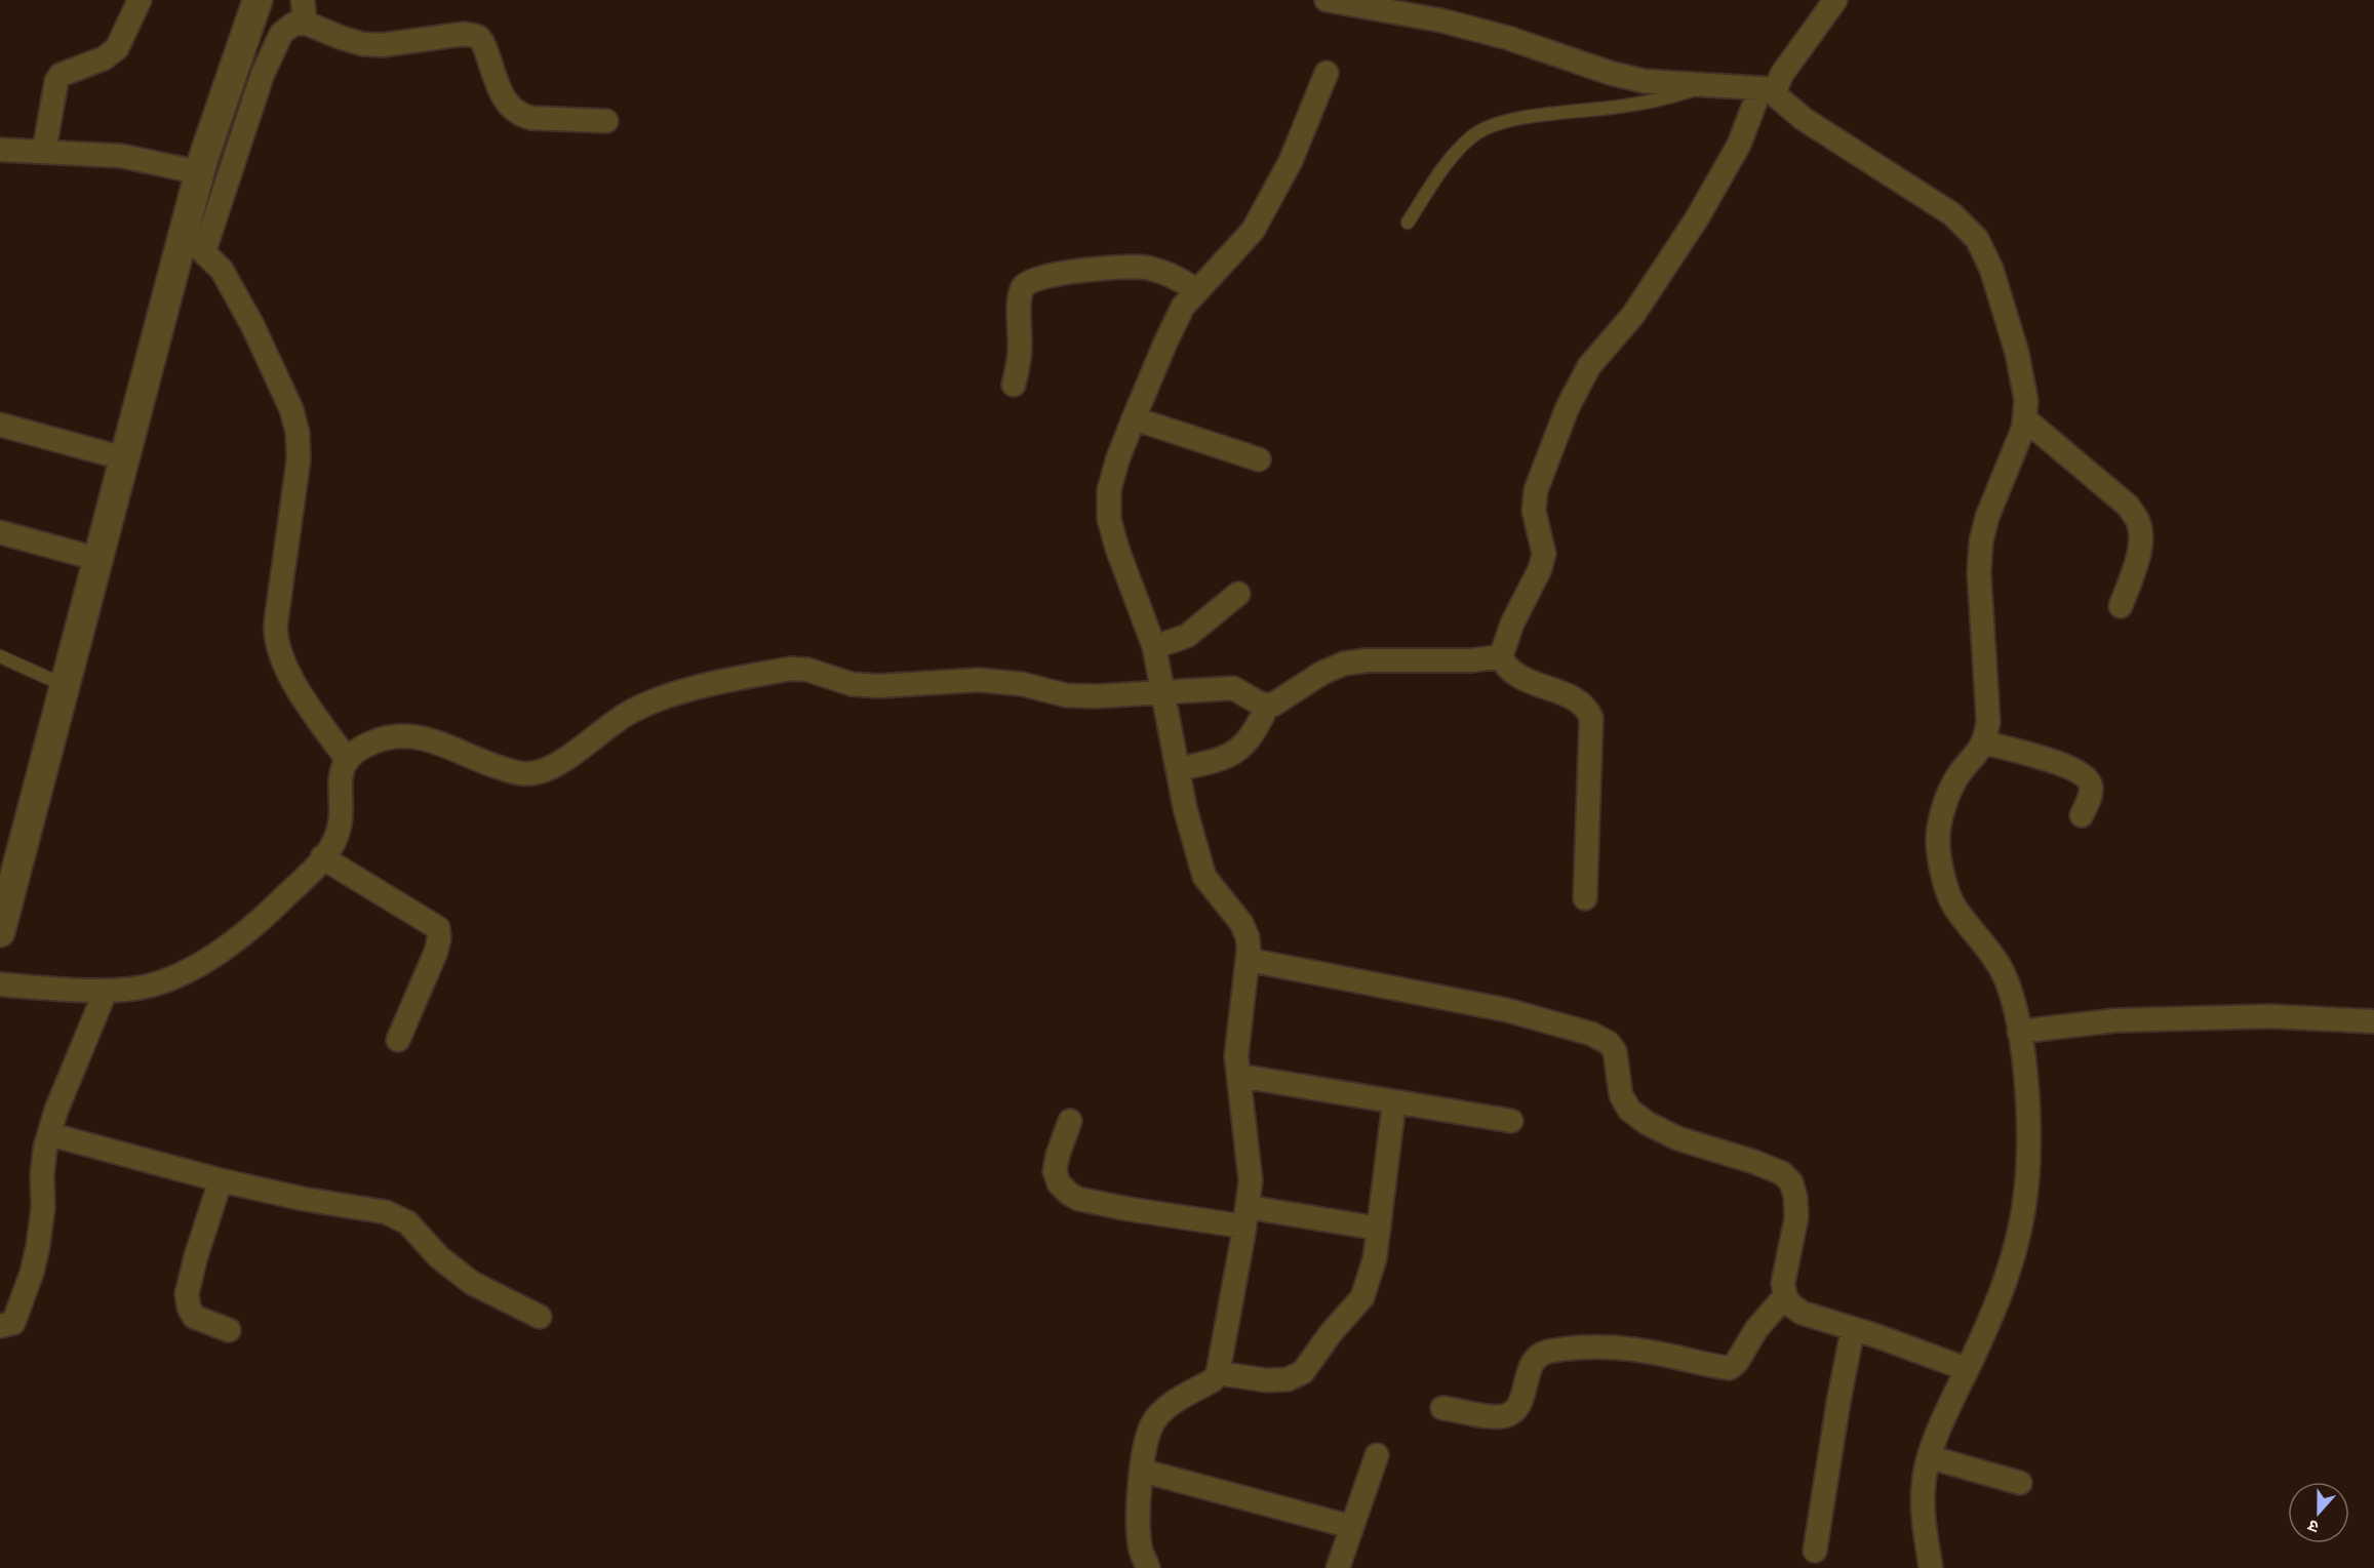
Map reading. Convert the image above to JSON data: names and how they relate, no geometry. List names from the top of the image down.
{
  "north": "bottom"
}
